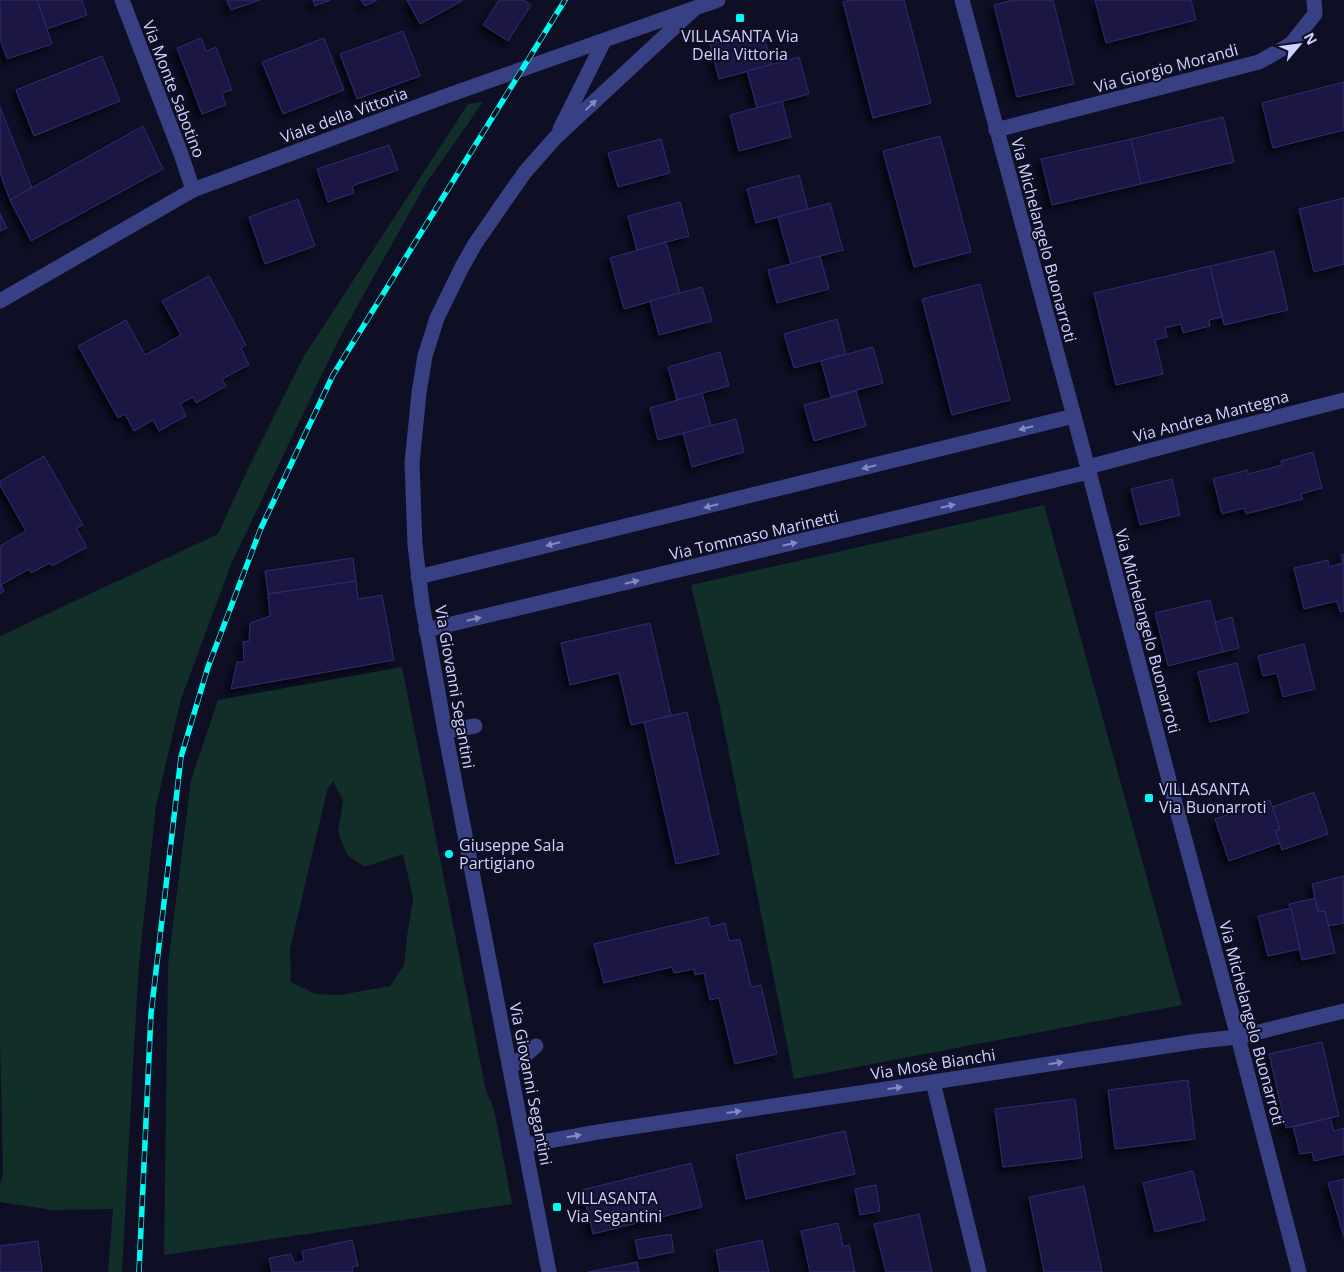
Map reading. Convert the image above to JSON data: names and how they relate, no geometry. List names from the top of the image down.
{
  "streets": {
    "street": [
      "Via Giorgio Morandi",
      "Via Monte Sabotino",
      "Viale della Vittoria",
      "Via Michelangelo Buonarroti",
      "Via Andrea Mantegna",
      "Via Tommaso Marinetti",
      "Via Giovanni Segantini",
      "Via Mosè Bianchi"
    ]
  },
  "crossings": [
    ["Via Giorgio Morandi", "Via Michelangelo Buonarroti"],
    ["Via Monte Sabotino", "Viale della Vittoria"],
    ["Viale della Vittoria", "Via Giovanni Segantini"],
    ["Via Michelangelo Buonarroti", "Via Andrea Mantegna"],
    ["Via Michelangelo Buonarroti", "Via Tommaso Marinetti"],
    ["Via Michelangelo Buonarroti", "Via Mosè Bianchi"],
    ["Via Andrea Mantegna", "Via Tommaso Marinetti"],
    ["Via Tommaso Marinetti", "Via Giovanni Segantini"],
    ["Via Giovanni Segantini", "Via Mosè Bianchi"]
  ],
  "one_way": ["Via Mosè Bianchi"],
  "places": {
    "transit": ["VILLASANTA Via Della Vittoria", "VILLASANTA Via Buonarroti", "VILLASANTA Via Segantini"],
    "other": ["Giuseppe Sala Partigiano"]
  },
  "north": "top right"
}
